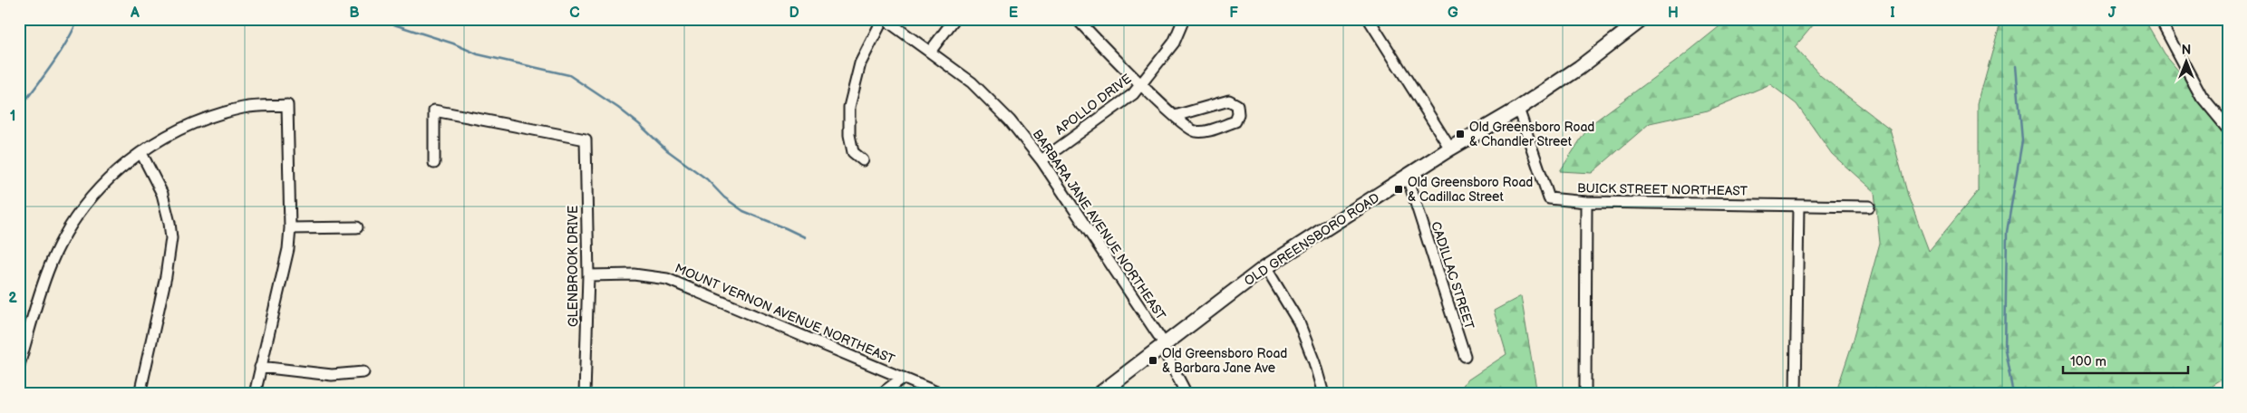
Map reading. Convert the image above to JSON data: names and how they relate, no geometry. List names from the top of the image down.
{
  "streets": {
    "street": [
      "APOLLO DRIVE",
      "BUICK STREET NORTHEAST",
      "BARBARA JANE AVENUE NORTHEAST",
      "OLD GREENSBORO ROAD",
      "GLENBROOK DRIVE",
      "CADILLAC STREET",
      "MOUNT VERNON AVENUE NORTHEAST"
    ]
  },
  "crossings": [
    ["APOLLO DRIVE", "BARBARA JANE AVENUE NORTHEAST"],
    ["BUICK STREET NORTHEAST", "OLD GREENSBORO ROAD"],
    ["BARBARA JANE AVENUE NORTHEAST", "OLD GREENSBORO ROAD"],
    ["OLD GREENSBORO ROAD", "CADILLAC STREET"],
    ["GLENBROOK DRIVE", "MOUNT VERNON AVENUE NORTHEAST"]
  ],
  "places": {
    "transit": ["Old Greensboro Road & Chandler Street", "Old Greensboro Road & Cadillac Street", "Old Greensboro Road & Barbara Jane Ave"]
  },
  "scale_bar": "100 m",
  "north": "top",
  "grid": {
    "columns": [
      "A",
      "B",
      "C",
      "D",
      "E",
      "F",
      "G",
      "H",
      "I",
      "J"
    ],
    "rows": ["1", "2"]
  }
}
